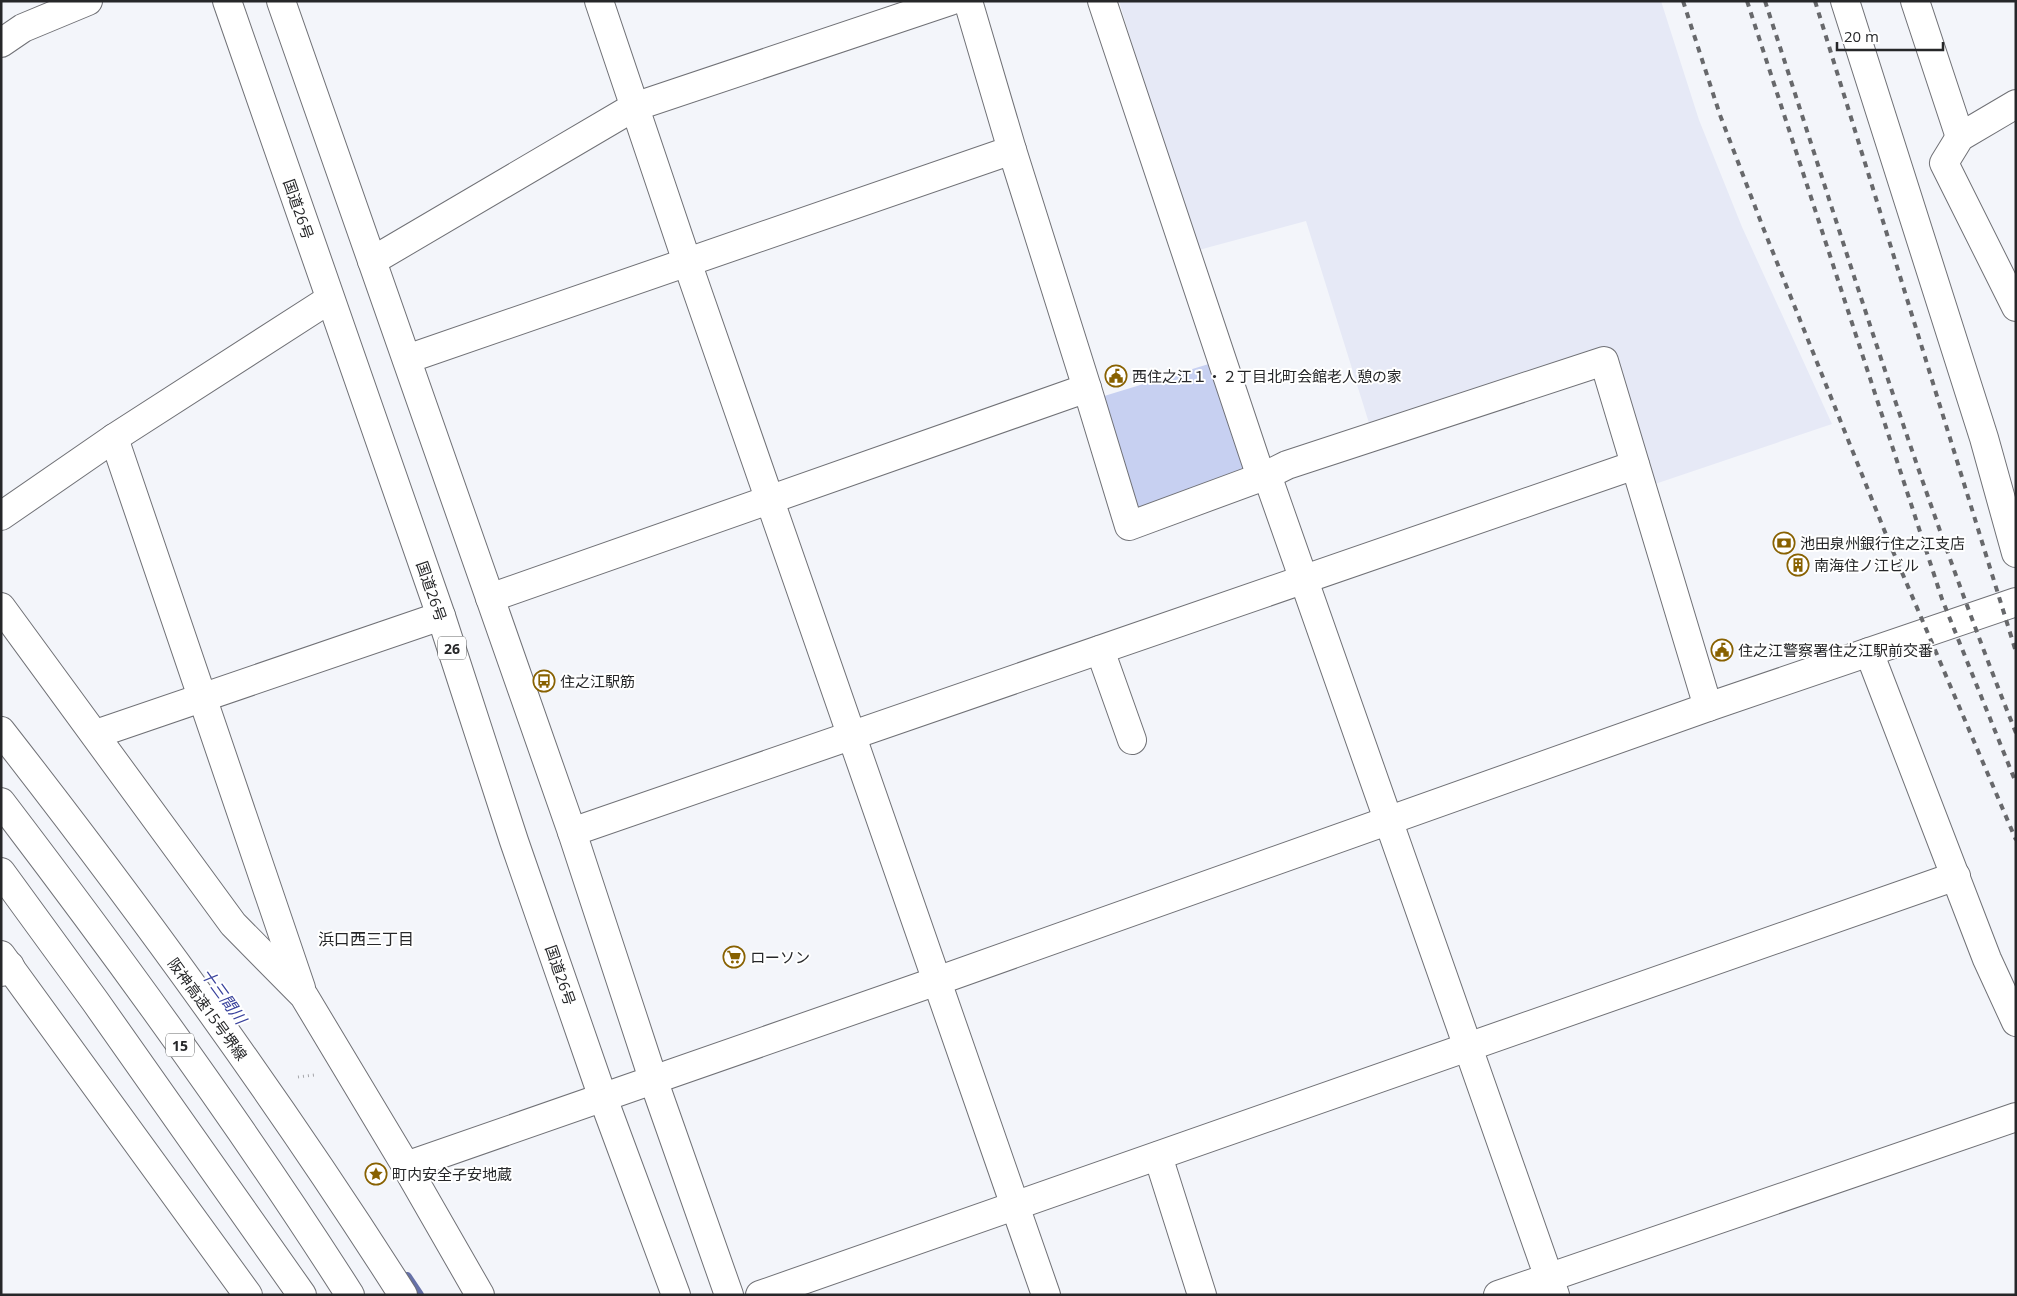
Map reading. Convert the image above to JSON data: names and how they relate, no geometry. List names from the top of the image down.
{
  "streets": {
    "main road": [
      "国道26号",
      "26",
      "阪神高速15号堺線",
      "15"
    ]
  },
  "districts": ["浜口西三丁目"],
  "water": ["十三間川"],
  "places": {
    "public building": ["西住之江１・２丁目北町会館老人憩の家", "住之江警察署住之江駅前交番"],
    "bank": ["池田泉州銀行住之江支店"],
    "building": ["南海住ノ江ビル"],
    "bus stop": ["住之江駅筋"],
    "supermarket": ["ローソン"],
    "place": ["町内安全子安地蔵"]
  },
  "scale_bar": "20 m"
}
